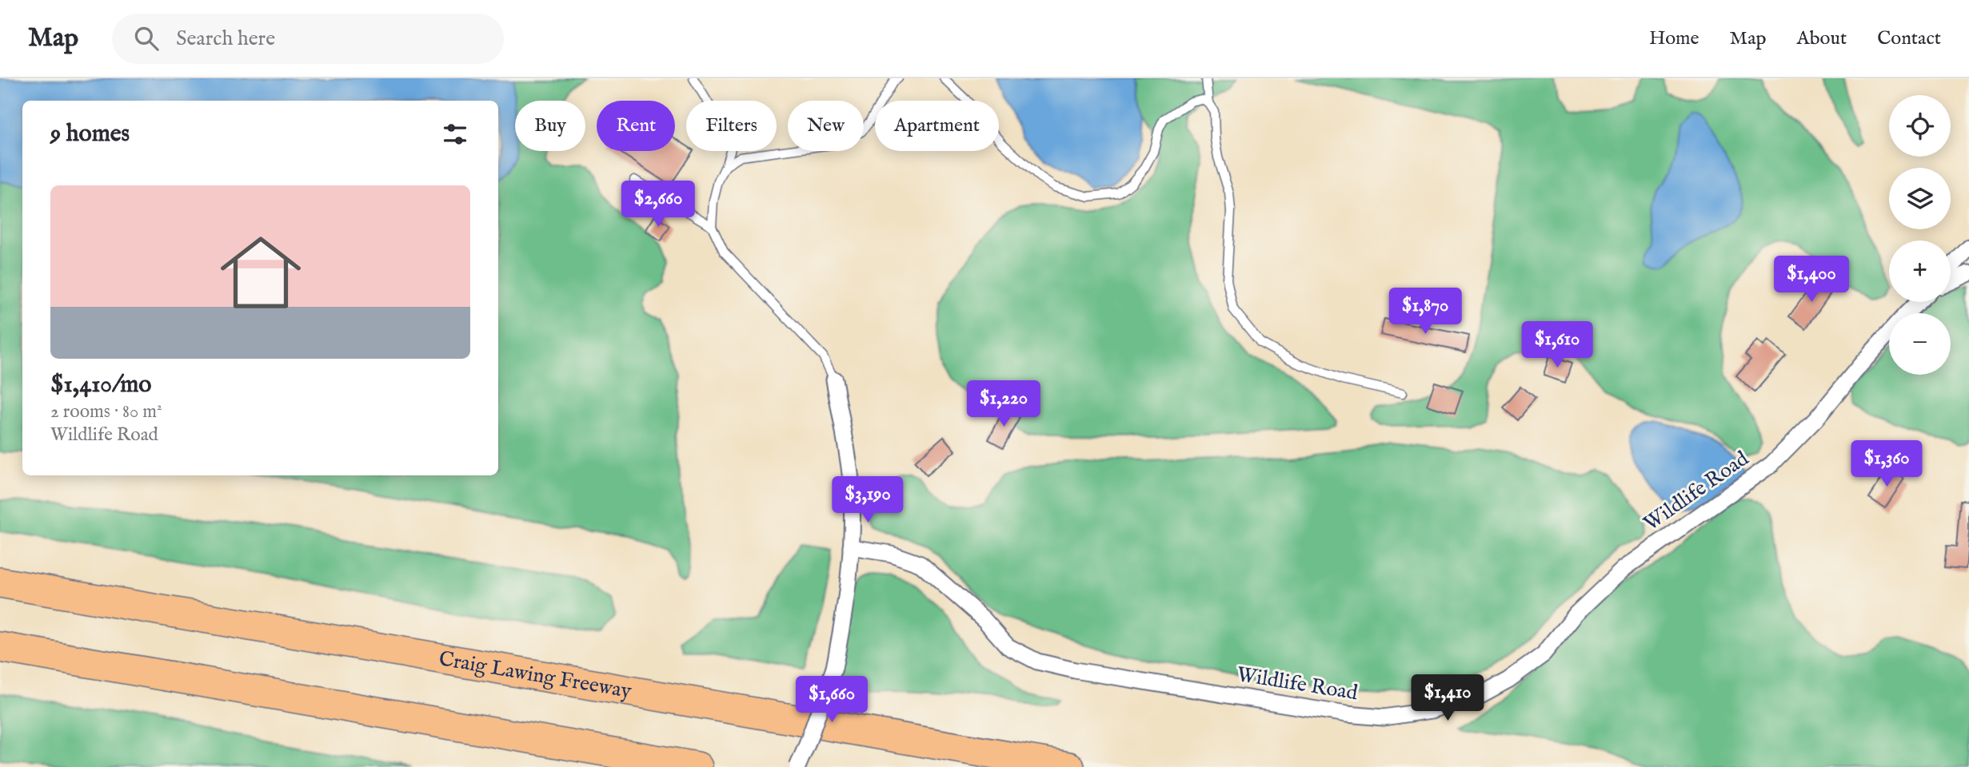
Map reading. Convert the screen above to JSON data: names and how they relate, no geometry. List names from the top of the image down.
{
  "streets": {
    "highway": ["Craig Lawing Freeway"],
    "street": ["Wildlife Road"]
  },
  "page": {
    "header": "Map",
    "search": "Search here",
    "nav": [
      "Home",
      "Map",
      "About",
      "Contact"
    ],
    "map_buttons": ["+", "−"],
    "chip": [
      "Buy",
      "Rent",
      "Filters",
      "New",
      "Apartment"
    ],
    "heading": "9 homes",
    "list": [
      {
        "name": "$1,410/mo",
        "note": "2 rooms · 80 m² · Wildlife Road"
      }
    ],
    "price": [
      "$2,660",
      "$1,400",
      "$1,870",
      "$1,610",
      "$1,220",
      "$1,360",
      "$3,190",
      "$1,410",
      "$1,660"
    ]
  }
}
